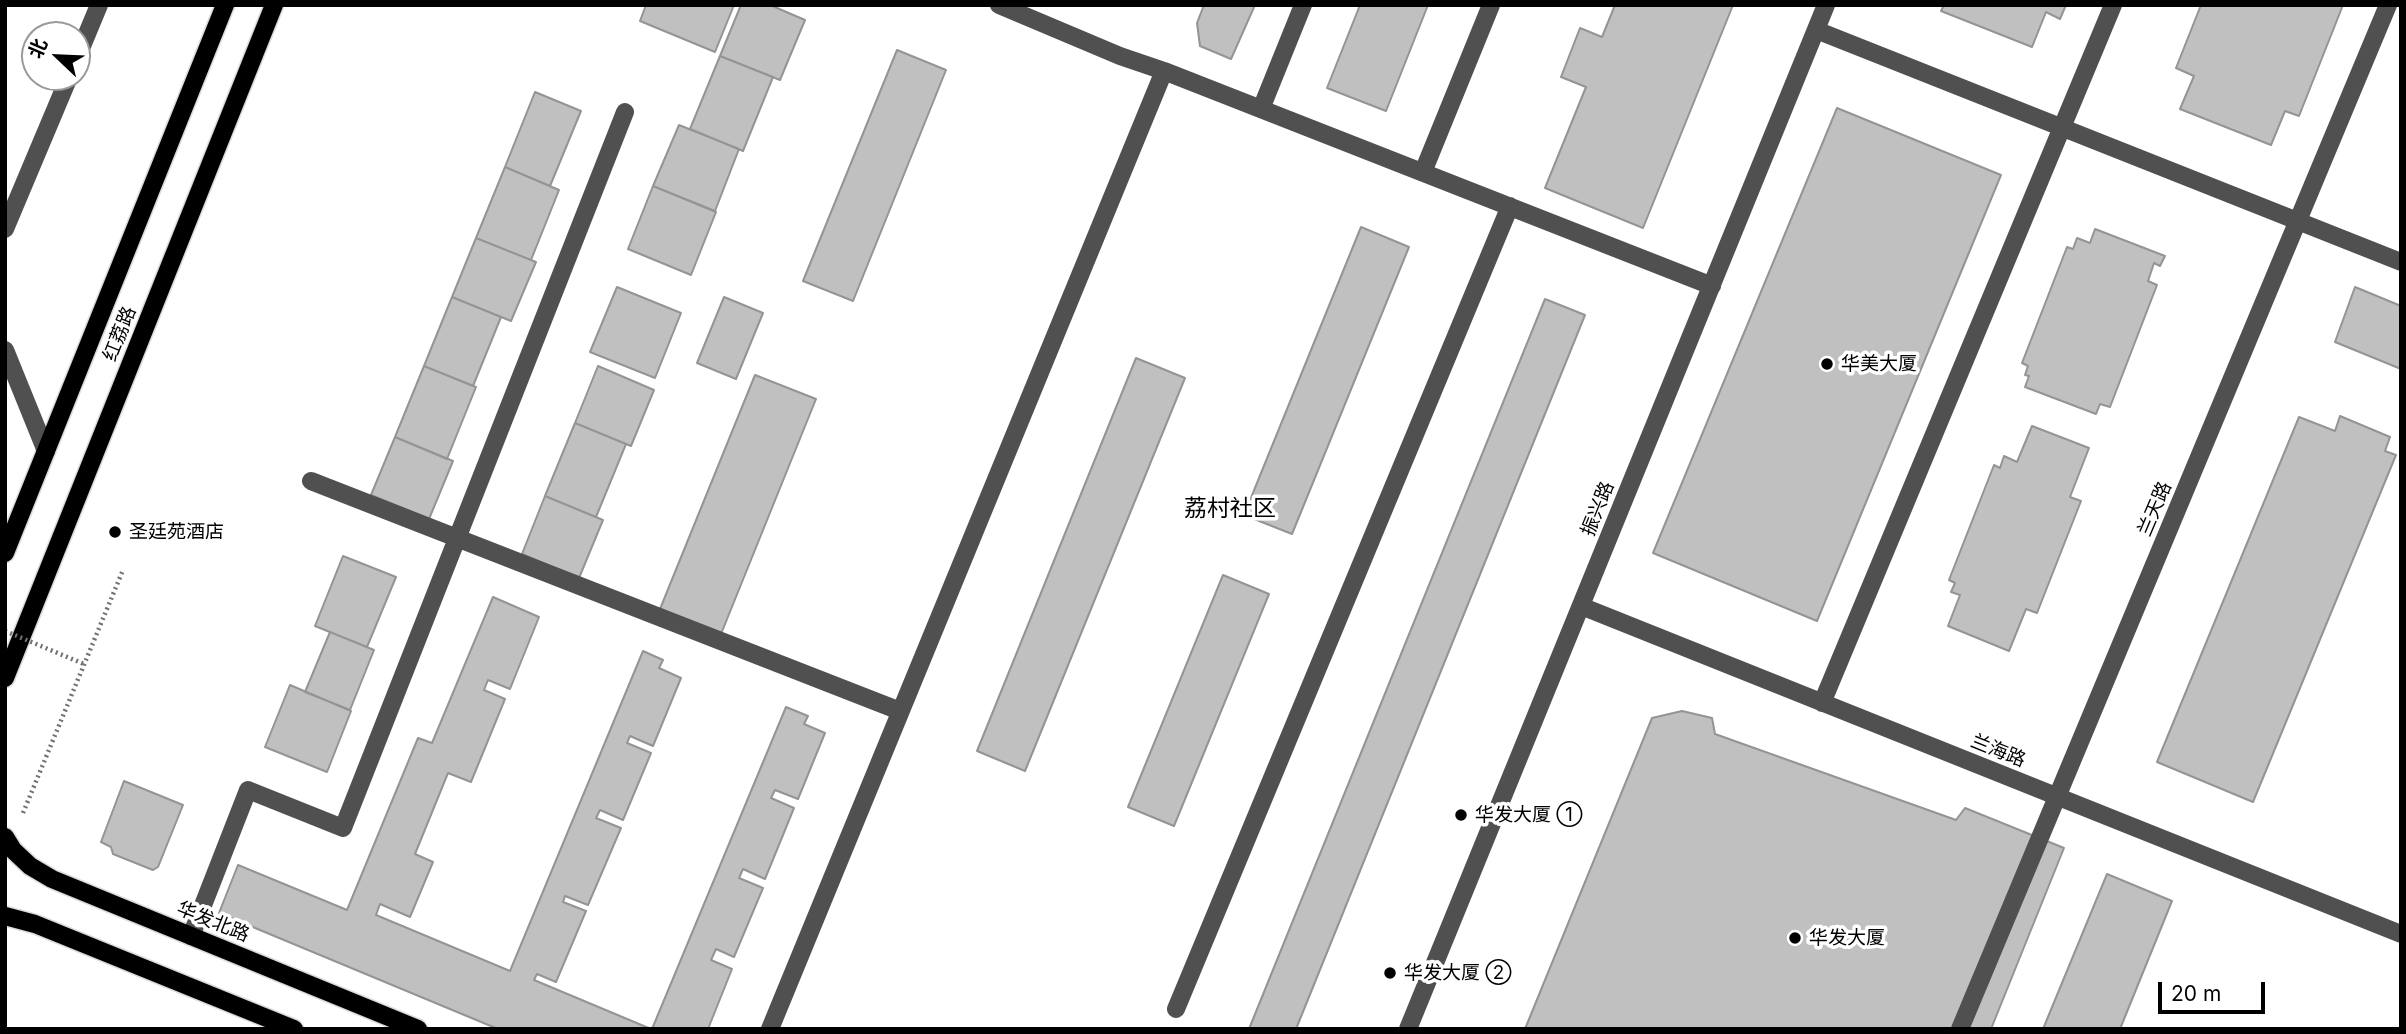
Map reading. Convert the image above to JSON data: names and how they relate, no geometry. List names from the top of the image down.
{
  "streets": {
    "main road": ["红荔路", "华发北路"],
    "street": ["振兴路", "兰天路", "兰海路"]
  },
  "crossings": [
    ["振兴路", "兰海路"],
    ["兰天路", "兰海路"]
  ],
  "districts": ["荔村社区"],
  "places": [
    "华美大厦",
    "圣廷苑酒店",
    "华发大厦 ①",
    "华发大厦",
    "华发大厦 ②"
  ],
  "scale_bar": "20 m",
  "north": "top left"
}
